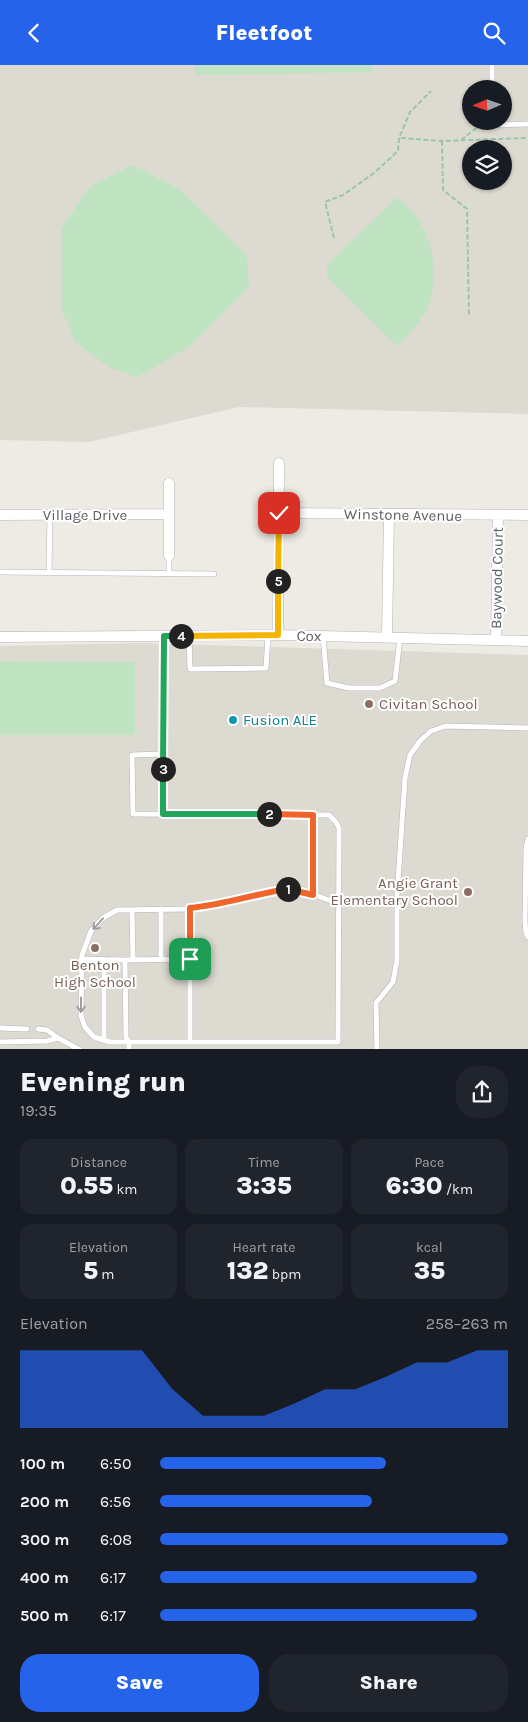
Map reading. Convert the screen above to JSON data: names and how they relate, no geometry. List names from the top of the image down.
{
  "streets": {
    "street": [
      "Village Drive",
      "Winstone Avenue",
      "Baywood Court",
      "Cox"
    ]
  },
  "crossings": [
    ["Winstone Avenue", "Baywood Court"],
    ["Baywood Court", "Cox"]
  ],
  "places": [
    "Civitan School",
    "Fusion ALE",
    "Angie Grant Elementary School",
    "Benton High School"
  ],
  "north": "left",
  "page": {
    "header": "Fleetfoot",
    "pins": [
      "5",
      "4",
      "3",
      "2",
      "1"
    ],
    "heading": ["Evening run", "19:35"],
    "stats": [
      ["Distance", "0.55 km"],
      ["Time", "3:35"],
      ["Pace", "6:30 /km"],
      ["Elevation", "5 m"],
      ["Heart rate", "132 bpm"],
      ["kcal", "35"]
    ],
    "chart": ["Elevation", "258–263 m"],
    "list": [
      {
        "name": "100 m",
        "note": "6:50"
      },
      {
        "name": "200 m",
        "note": "6:56"
      },
      {
        "name": "300 m",
        "note": "6:08"
      },
      {
        "name": "400 m",
        "note": "6:17"
      },
      {
        "name": "500 m",
        "note": "6:17"
      }
    ],
    "buttons": ["Save", "Share"]
  }
}
